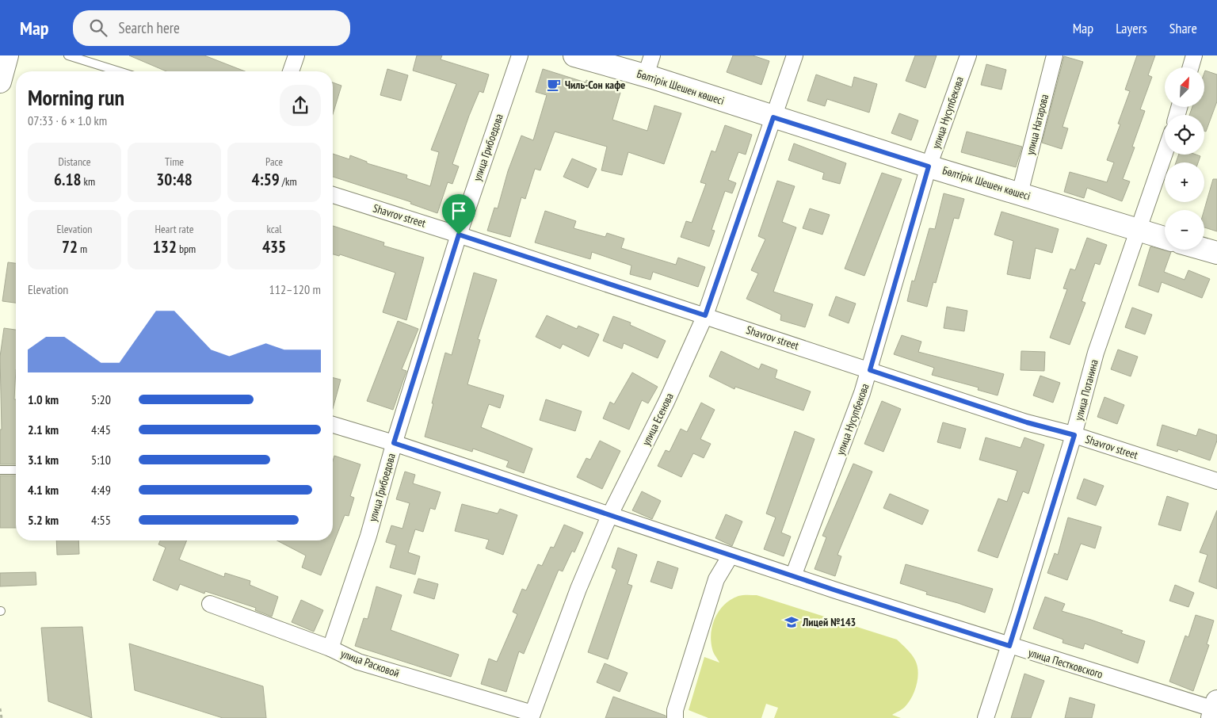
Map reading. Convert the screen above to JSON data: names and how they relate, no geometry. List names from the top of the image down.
{
  "streets": {
    "street": [
      "Бөлтірік Шешен көшесі",
      "улица Нусупбекова",
      "улица Натарова",
      "улица Грибоедова",
      "Shavrov street",
      "улица Потанина",
      "улица Есенова",
      "улица Расковой",
      "улица Пестковского"
    ]
  },
  "crossings": [
    ["Бөлтірік Шешен көшесі", "улица Нусупбекова"],
    ["Бөлтірік Шешен көшесі", "улица Натарова"],
    ["Бөлтірік Шешен көшесі", "улица Потанина"],
    ["Бөлтірік Шешен көшесі", "улица Есенова"],
    ["улица Нусупбекова", "Shavrov street"],
    ["улица Нусупбекова", "улица Пестковского"],
    ["улица Грибоедова", "Shavrov street"],
    ["улица Грибоедова", "улица Расковой"],
    ["улица Грибоедова", "улица Пестковского"],
    ["Shavrov street", "улица Потанина"],
    ["Shavrov street", "улица Есенова"],
    ["улица Потанина", "улица Пестковского"],
    ["улица Есенова", "улица Расковой"],
    ["улица Есенова", "улица Пестковского"]
  ],
  "places": {
    "cafe": ["Чиль-Сон кафе"],
    "school or university": ["Лицей №143"]
  },
  "north": "top right",
  "page": {
    "header": "Map",
    "search": "Search here",
    "nav": ["Map", "Layers", "Share"],
    "map_buttons": ["+", "−"],
    "heading": ["Morning run", "07:33 · 6 × 1.0 km"],
    "stats": [
      ["Distance", "6.18 km"],
      ["Time", "30:48"],
      ["Pace", "4:59 /km"],
      ["Elevation", "72 m"],
      ["Heart rate", "132 bpm"],
      ["kcal", "435"]
    ],
    "chart": ["Elevation", "112–120 m"],
    "list": [
      {
        "name": "1.0 km",
        "note": "5:20"
      },
      {
        "name": "2.1 km",
        "note": "4:45"
      },
      {
        "name": "3.1 km",
        "note": "5:10"
      },
      {
        "name": "4.1 km",
        "note": "4:49"
      },
      {
        "name": "5.2 km",
        "note": "4:55"
      }
    ]
  }
}
